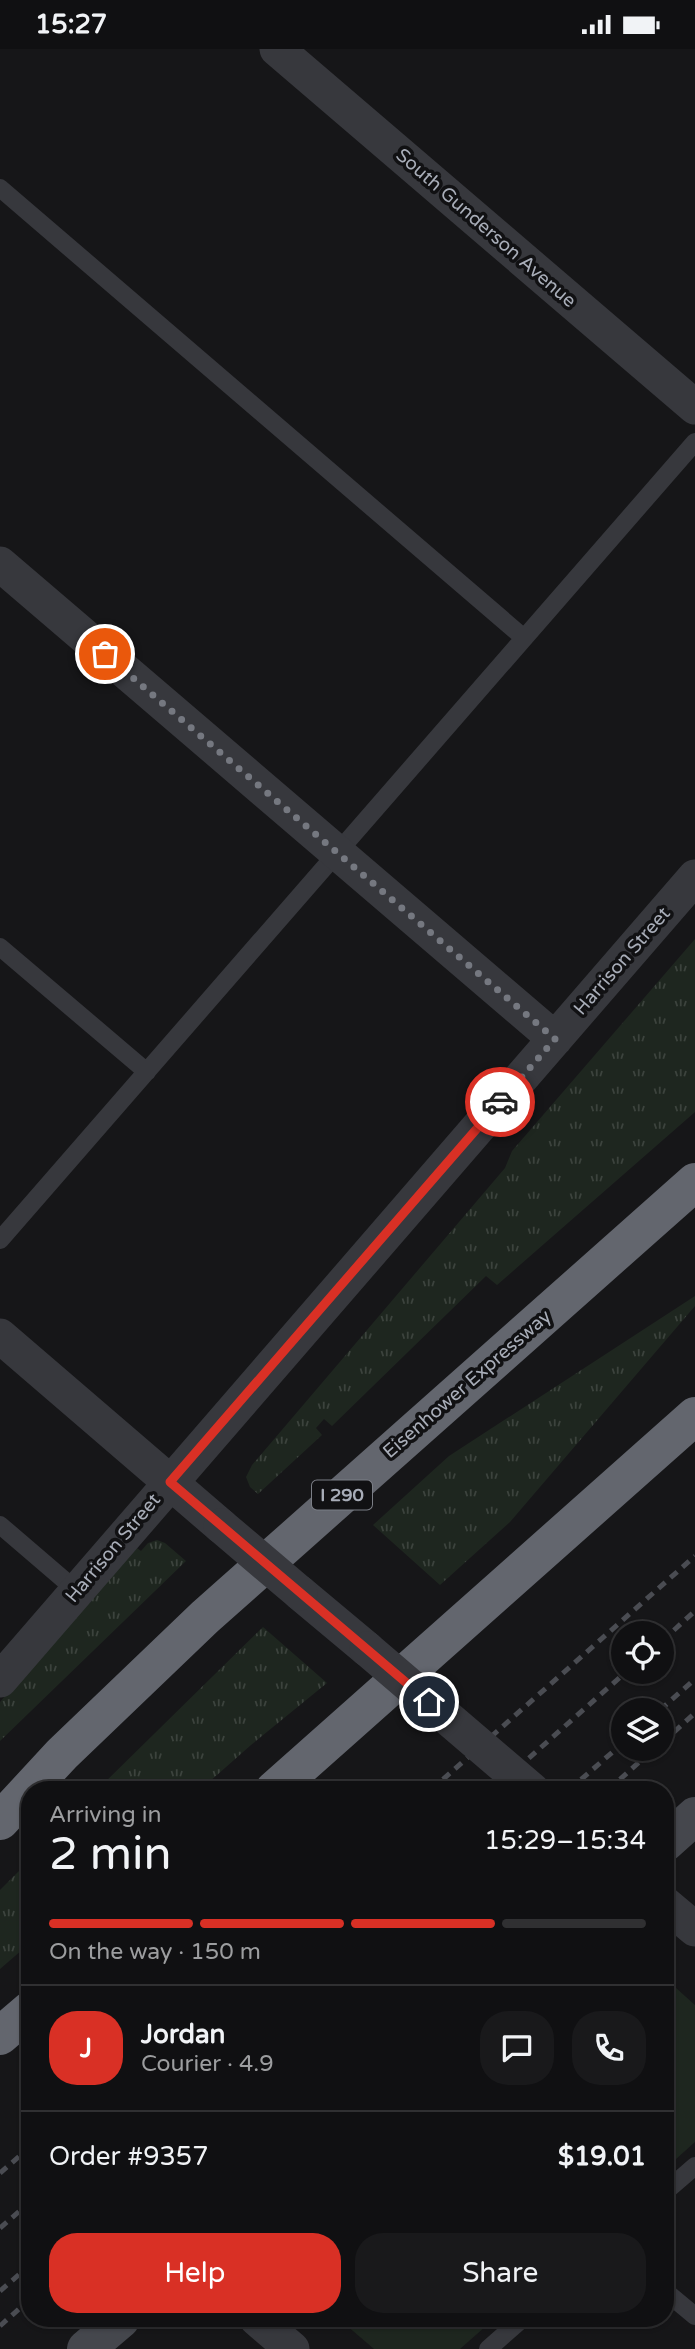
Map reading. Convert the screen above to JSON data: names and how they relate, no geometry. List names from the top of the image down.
{
  "streets": {
    "highway": ["Eisenhower Expressway", "I 290"],
    "street": ["South Gunderson Avenue", "Harrison Street"]
  },
  "page": {
    "status": "15:27",
    "heading": ["2 min", "Arriving in", "15:29–15:34"],
    "panel": [
      "Jordan",
      "Courier · 4.9",
      "Order #9357",
      "$19.01"
    ],
    "bar": "On the way · 150 m",
    "round": "J",
    "buttons": ["Help", "Share"]
  }
}
